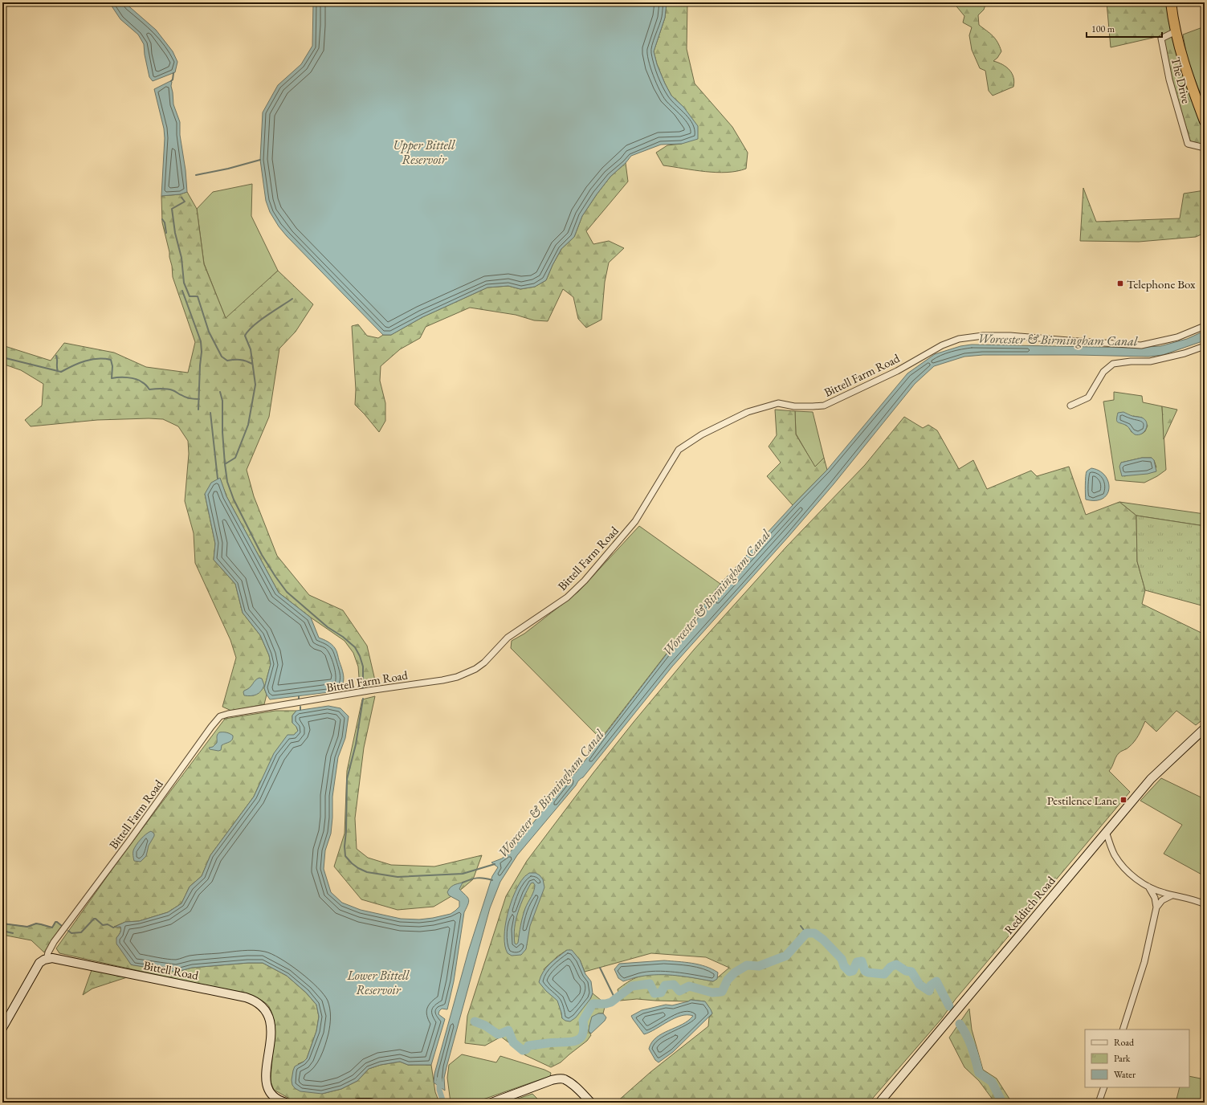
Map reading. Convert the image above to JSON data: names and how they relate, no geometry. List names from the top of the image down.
{
  "streets": {
    "main road": ["Redditch Road", "Bittell Road"],
    "street": ["The Drive", "Bittell Farm Road"]
  },
  "crossings": [
    ["Bittell Farm Road", "Bittell Road"]
  ],
  "water": ["Upper Bittell Reservoir", "Worcester & Birmingham Canal", "Lower Bittell Reservoir"],
  "places": {
    "transit": ["Telephone Box", "Pestilence Lane"]
  },
  "legend": ["Road", "Park", "Water"],
  "scale_bar": "100 m"
}
